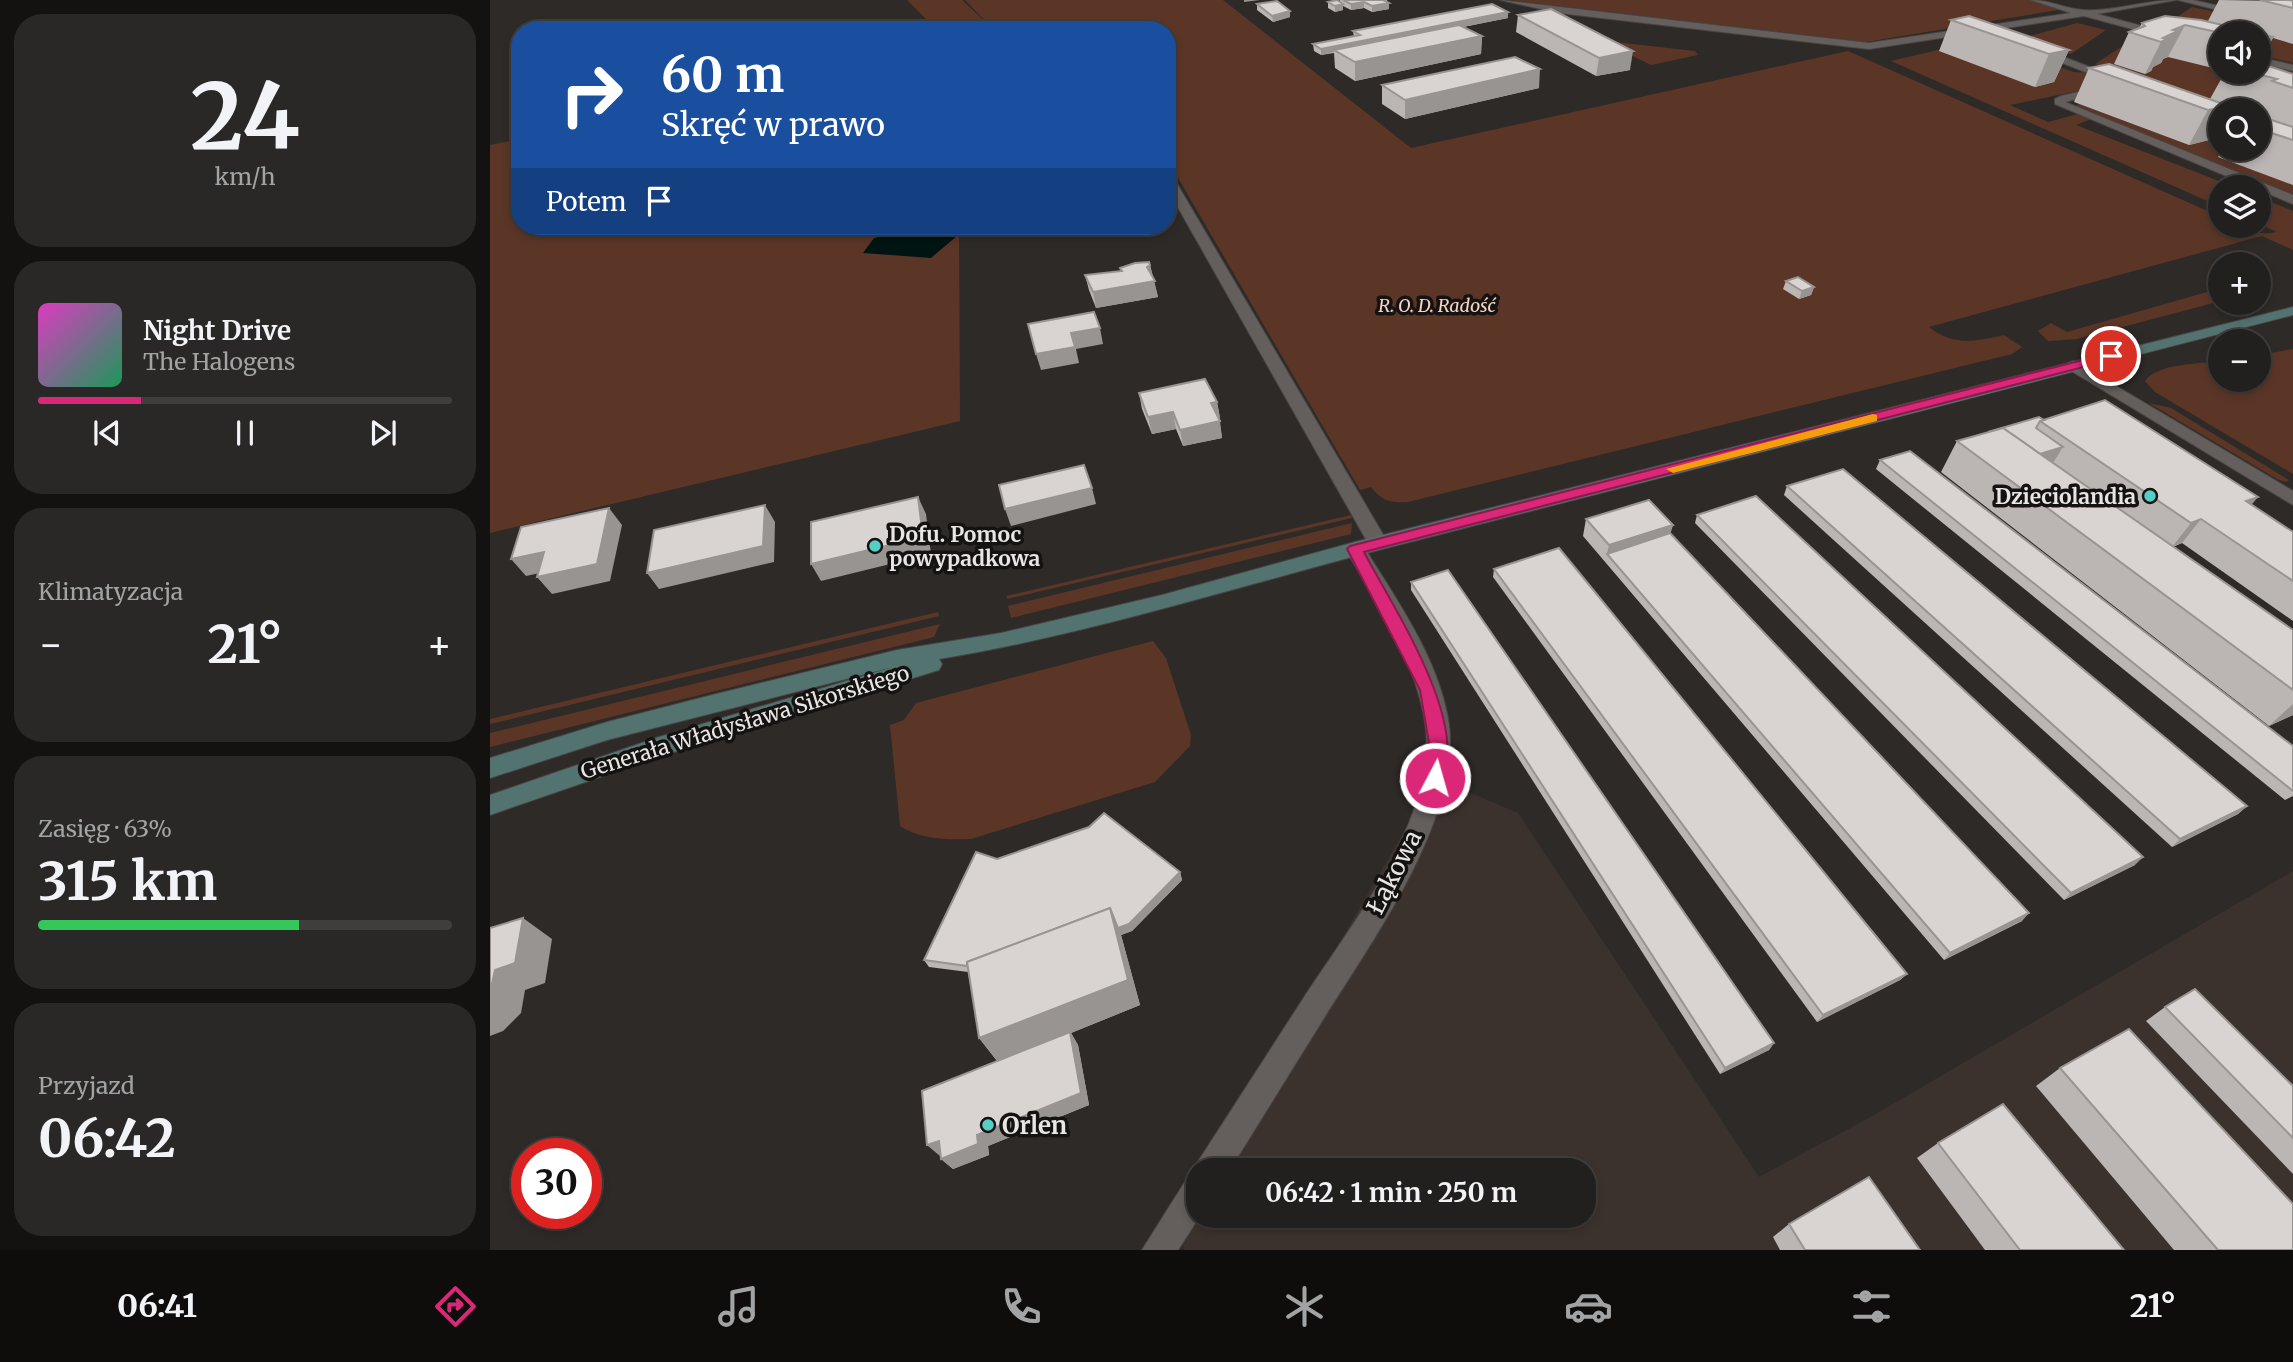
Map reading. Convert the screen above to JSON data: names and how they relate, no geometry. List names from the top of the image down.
{
  "streets": {
    "main road": ["Generała Władysława Sikorskiego"],
    "street": ["Łąkowa"]
  },
  "crossings": [
    ["Generała Władysława Sikorskiego", "Łąkowa"]
  ],
  "parks": ["R. O. D. Radość"],
  "places": ["Dzieciolandia", "Dofu. Pomoc powypadkowa", "Orlen"],
  "page": {
    "tile": [
      ["24", "km/h"],
      "Klimatyzacja",
      ["Zasięg · 63%", "315 km"],
      ["Przyjazd", "06:42"]
    ],
    "map_buttons": ["+", "−"],
    "turn": ["60 m", "Skręć w prawo"],
    "then": "Potem",
    "song": ["Night Drive", "The Halogens"],
    "heat": ["−", "21°", "+"],
    "limit": "30",
    "trip": "06:42 · 1 min · 250 m",
    "tabs": ["06:41", "21°"]
  }
}
